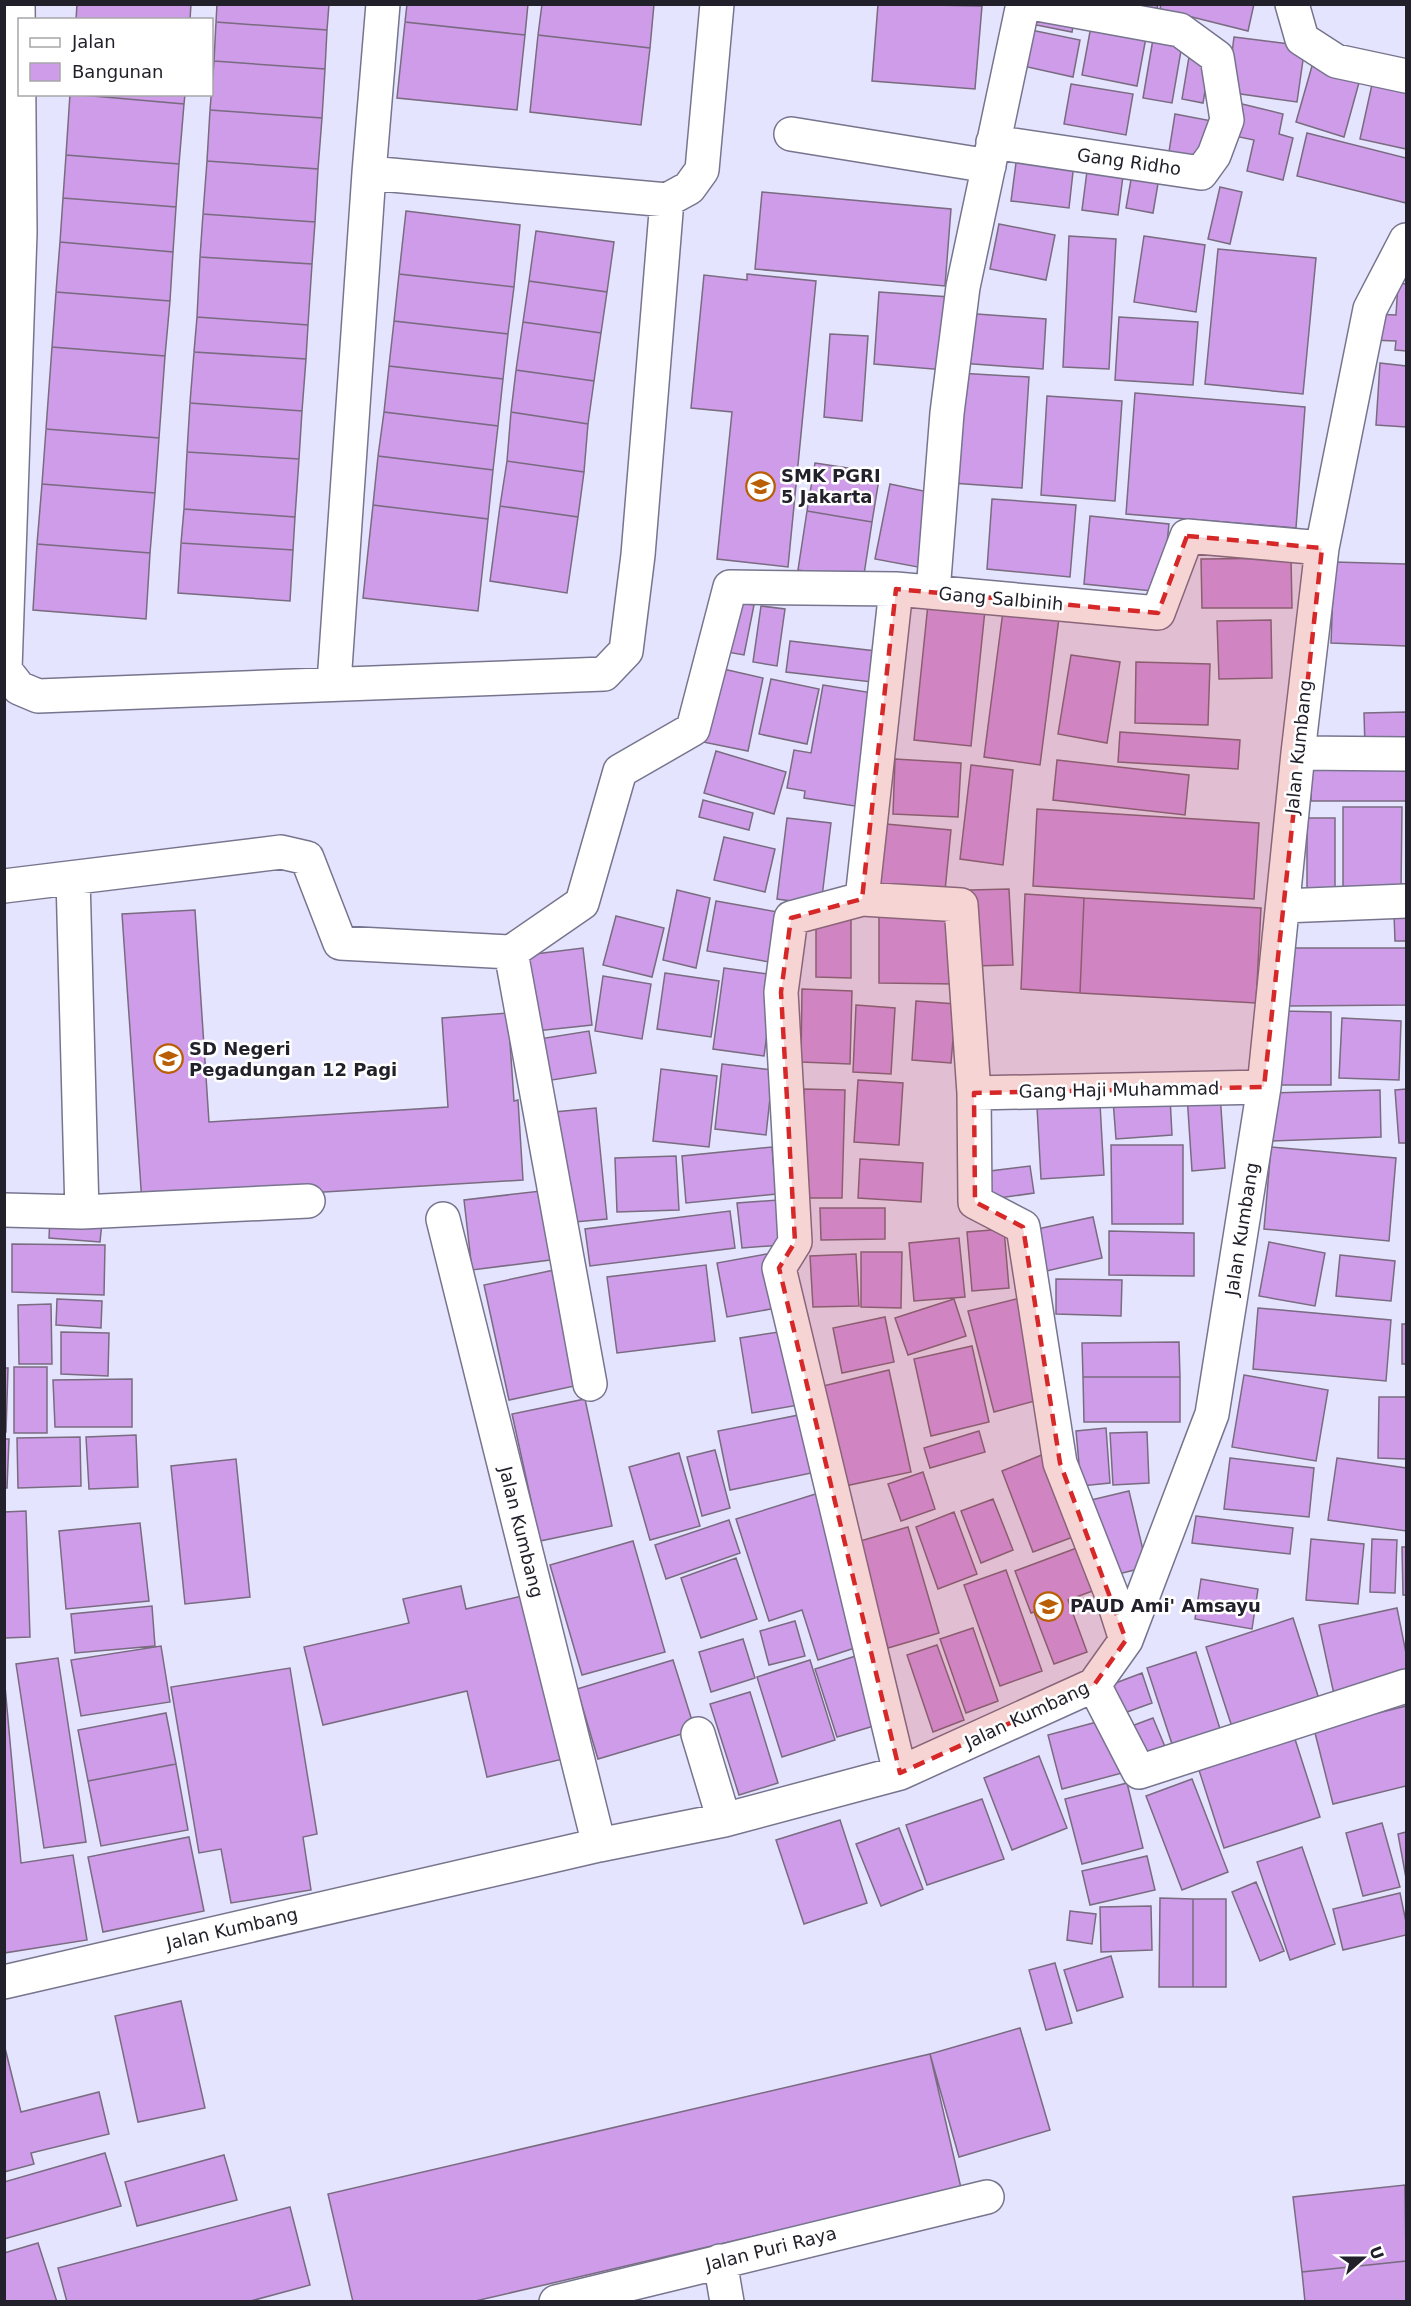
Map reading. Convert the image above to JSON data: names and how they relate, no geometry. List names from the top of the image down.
{
  "streets": {
    "street": [
      "Gang Ridho",
      "Gang Salbinih",
      "Jalan Kumbang",
      "Gang Haji Muhammad",
      "Jalan Puri Raya"
    ]
  },
  "crossings": [
    ["Gang Salbinih", "Jalan Kumbang"],
    ["Jalan Kumbang", "Gang Haji Muhammad"]
  ],
  "places": {
    "school or university": ["SMK PGRI 5 Jakarta", "SD Negeri Pegadungan 12 Pagi", "PAUD Ami' Amsayu"]
  },
  "legend": ["Jalan", "Bangunan"],
  "north": "right"
}
